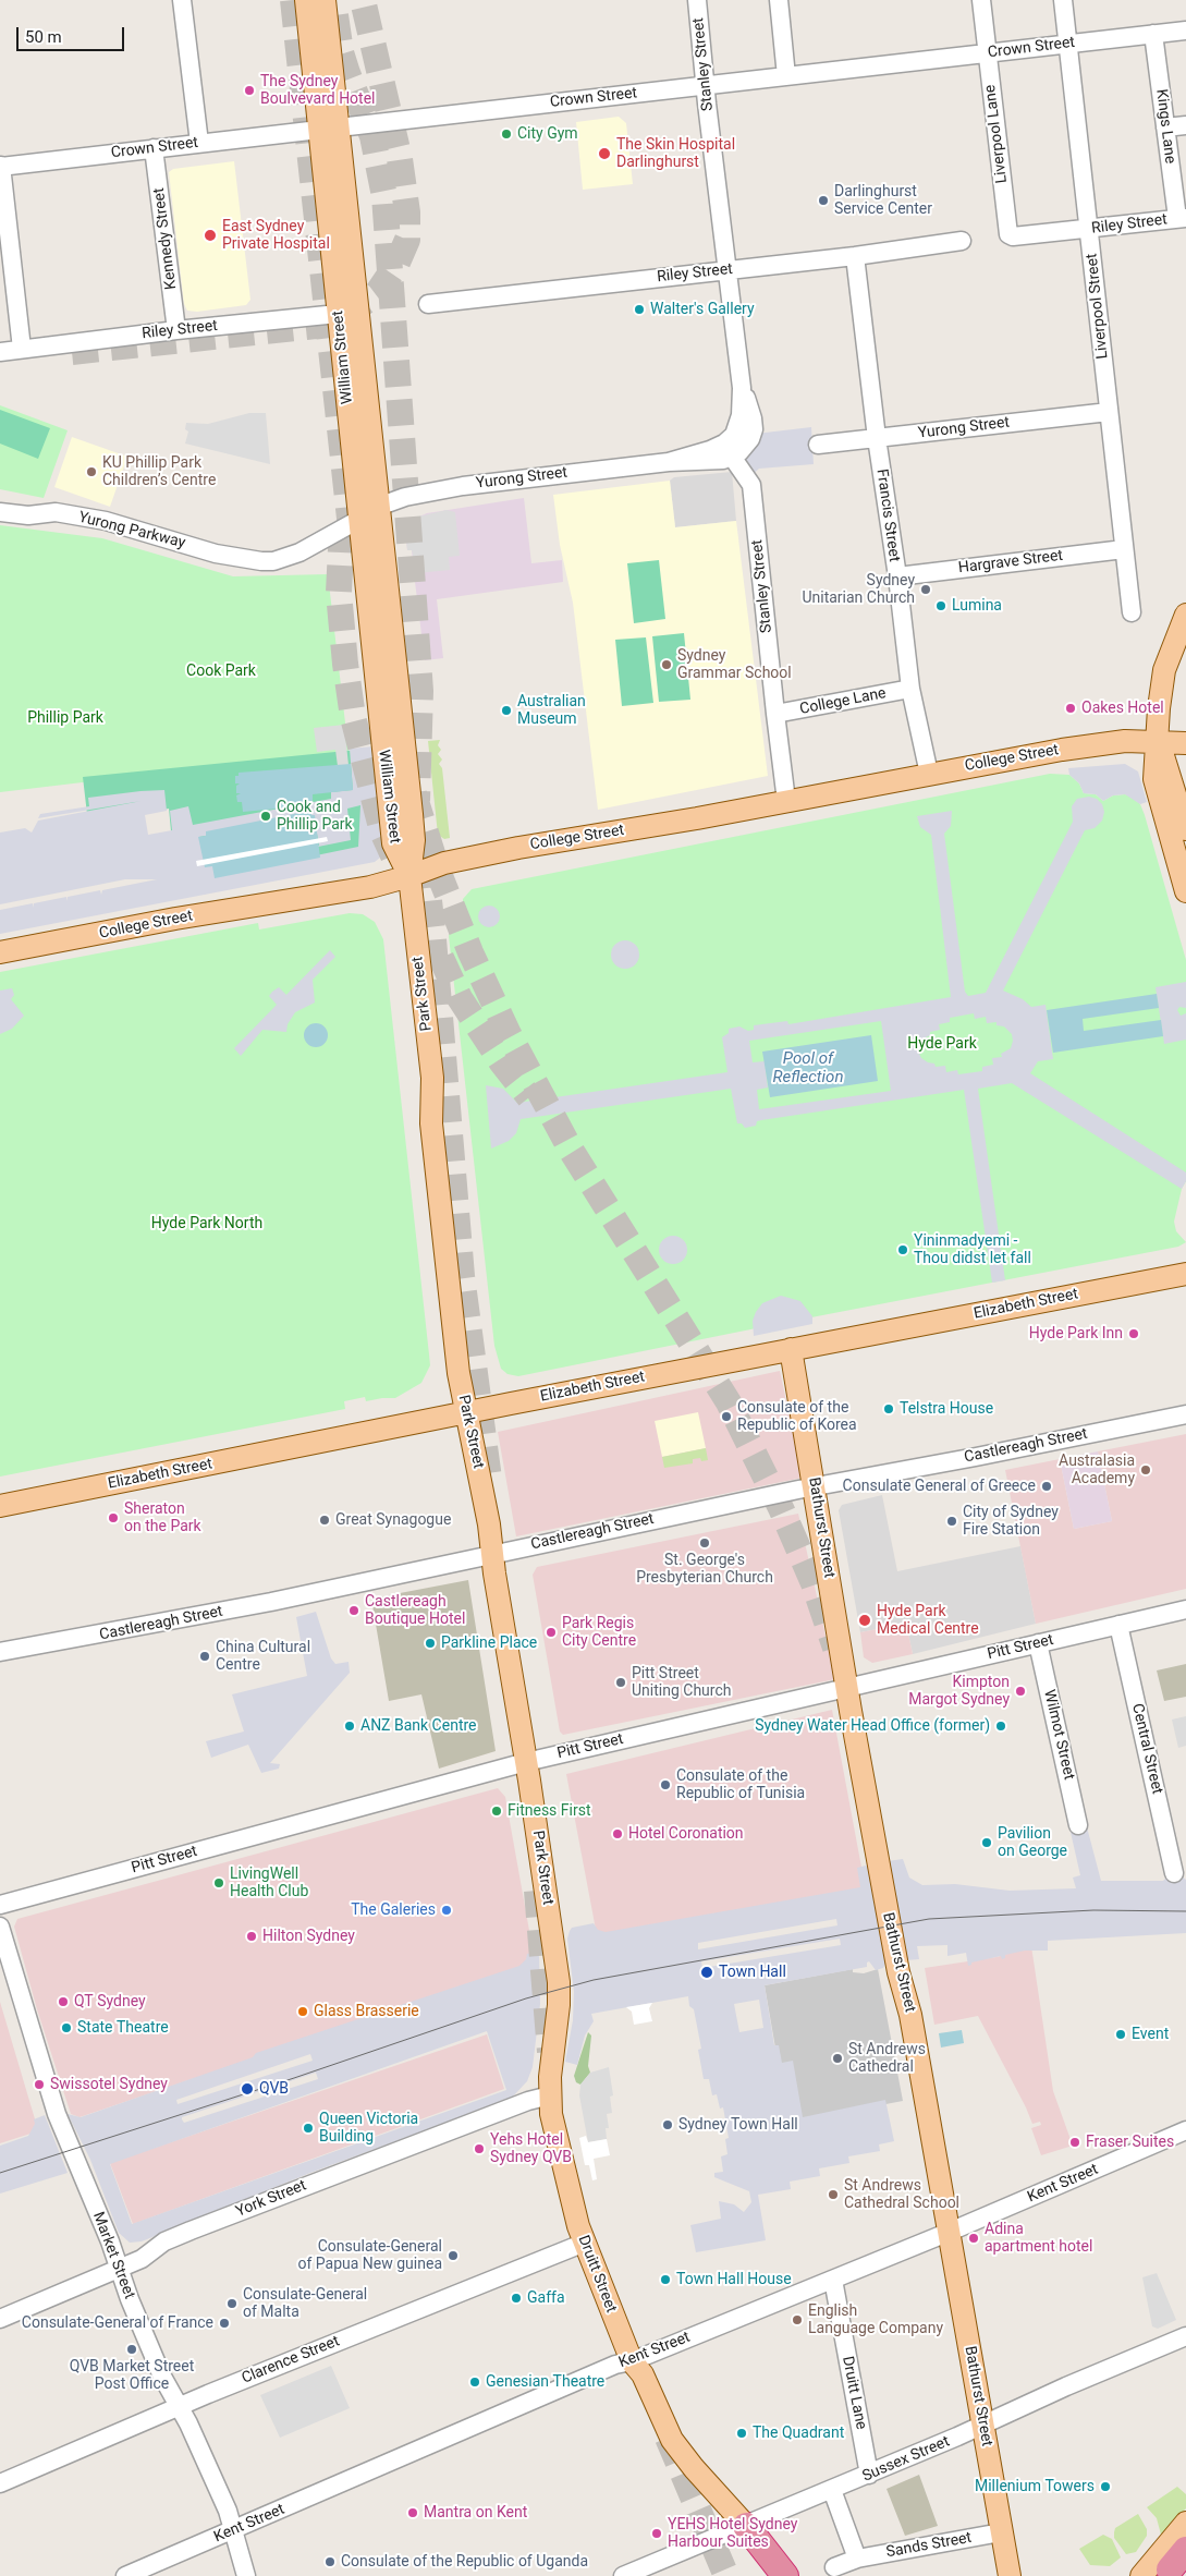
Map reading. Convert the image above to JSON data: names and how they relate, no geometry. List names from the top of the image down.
{
  "streets": {
    "main road": [
      "William Street",
      "College Street",
      "Park Street",
      "Elizabeth Street",
      "Bathurst Street",
      "Druitt Street"
    ],
    "street": [
      "Crown Street",
      "Stanley Street",
      "Kings Lane",
      "Liverpool Lane",
      "Riley Street",
      "Kennedy Street",
      "Liverpool Street",
      "Yurong Street",
      "Francis Street",
      "Yurong Parkway",
      "Hargrave Street",
      "College Lane",
      "Castlereagh Street",
      "Pitt Street",
      "Wilmot Street",
      "Central Street",
      "Kent Street",
      "York Street",
      "Market Street",
      "Clarence Street",
      "Druitt Lane",
      "Sussex Street",
      "Sands Street"
    ]
  },
  "crossings": [
    ["Crown Street", "Stanley Street"],
    ["Crown Street", "Kings Lane"],
    ["Crown Street", "Liverpool Lane"],
    ["Crown Street", "Kennedy Street"],
    ["Crown Street", "Liverpool Street"],
    ["Crown Street", "William Street"],
    ["Stanley Street", "Riley Street"],
    ["Stanley Street", "Yurong Street"],
    ["Stanley Street", "College Lane"],
    ["Stanley Street", "College Street"],
    ["Kings Lane", "Riley Street"],
    ["Liverpool Lane", "Riley Street"],
    ["Riley Street", "Kennedy Street"],
    ["Riley Street", "Liverpool Street"],
    ["Riley Street", "William Street"],
    ["Riley Street", "Francis Street"],
    ["Liverpool Street", "Yurong Street"],
    ["Liverpool Street", "Hargrave Street"],
    ["William Street", "Yurong Street"],
    ["William Street", "College Street"],
    ["William Street", "Park Street"],
    ["Yurong Street", "Francis Street"],
    ["Yurong Street", "Yurong Parkway"],
    ["Francis Street", "Hargrave Street"],
    ["Francis Street", "College Lane"],
    ["Francis Street", "College Street"],
    ["College Street", "Park Street"],
    ["Park Street", "Elizabeth Street"],
    ["Park Street", "Castlereagh Street"],
    ["Park Street", "Pitt Street"],
    ["Park Street", "Druitt Street"],
    ["Elizabeth Street", "Bathurst Street"],
    ["Castlereagh Street", "Bathurst Street"],
    ["Bathurst Street", "Pitt Street"],
    ["Bathurst Street", "Kent Street"],
    ["Bathurst Street", "Sussex Street"],
    ["Bathurst Street", "Sands Street"],
    ["Pitt Street", "Wilmot Street"],
    ["Pitt Street", "Central Street"],
    ["Kent Street", "Market Street"],
    ["Kent Street", "Druitt Street"],
    ["Kent Street", "Druitt Lane"],
    ["York Street", "Market Street"],
    ["York Street", "Druitt Street"],
    ["Market Street", "Clarence Street"],
    ["Druitt Street", "Clarence Street"],
    ["Druitt Street", "Sussex Street"],
    ["Druitt Lane", "Sussex Street"]
  ],
  "water": ["Pool of Reflection"],
  "parks": [
    "Cook Park",
    "Phillip Park",
    "Hyde Park",
    "Hyde Park North"
  ],
  "places": [
    "The Sydney Boulvevard Hotel",
    "City Gym",
    "The Skin Hospital Darlinghurst",
    "Darlinghurst Service Center",
    "East Sydney Private Hospital",
    "Walter's Gallery",
    "KU Phillip Park Children’s Centre",
    "Sydney Unitarian Church",
    "Lumina",
    "Sydney Grammar School",
    "Oakes Hotel",
    "Australian Museum",
    "Cook and Phillip Park",
    "Yininmadyemi - Thou didst let fall",
    "Hyde Park Inn",
    "Telstra House",
    "Consulate of the Republic of Korea",
    "Australasia Academy",
    "Consulate General of Greece",
    "Sheraton on the Park",
    "Great Synagogue",
    "City of Sydney Fire Station",
    "St. George's Presbyterian Church",
    "Castlereagh Boutique Hotel",
    "Hyde Park Medical Centre",
    "Park Regis City Centre",
    "Parkline Place",
    "China Cultural Centre",
    "Pitt Street Uniting Church",
    "Kimpton Margot Sydney",
    "ANZ Bank Centre",
    "Sydney Water Head Office (former)",
    "Consulate of the Republic of Tunisia",
    "Fitness First",
    "Hotel Coronation",
    "Pavilion on George",
    "LivingWell Health Club",
    "The Galeries",
    "Hilton Sydney",
    "Town Hall",
    "QT Sydney",
    "Glass Brasserie",
    "State Theatre",
    "Event",
    "St Andrews Cathedral",
    "Swissotel Sydney",
    "QVB",
    "Sydney Town Hall",
    "Queen Victoria Building",
    "Fraser Suites",
    "Yehs Hotel Sydney QVB",
    "St Andrews Cathedral School",
    "Adina apartment hotel",
    "Consulate-General of Papua New guinea",
    "Town Hall House",
    "Gaffa",
    "Consulate-General of Malta",
    "English Language Company",
    "Consulate-General of France",
    "QVB Market Street Post Office",
    "Genesian Theatre",
    "The Quadrant",
    "Millenium Towers",
    "Mantra on Kent",
    "YEHS Hotel Sydney Harbour Suites",
    "Consulate of the Republic of Uganda"
  ],
  "scale_bar": "50 m"
}
